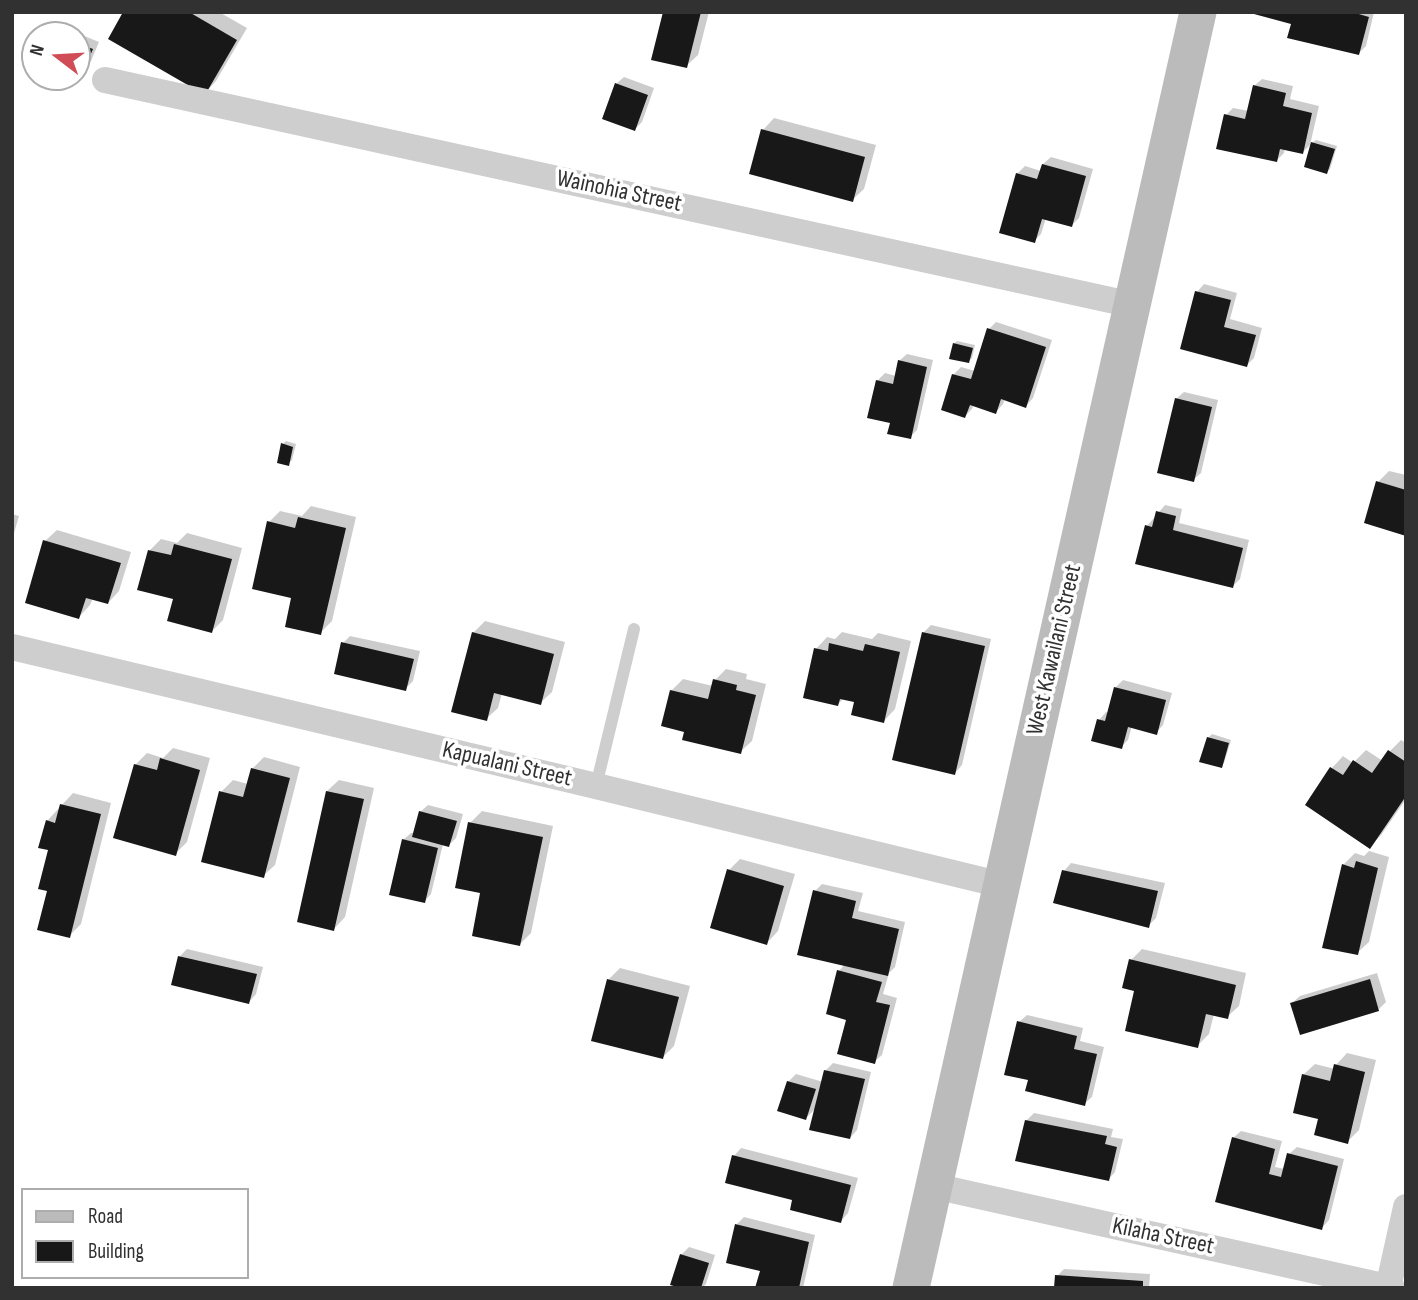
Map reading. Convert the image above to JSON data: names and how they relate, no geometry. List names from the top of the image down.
{
  "streets": {
    "street": [
      "Wainohia Street",
      "West Kawailani Street",
      "Kapualani Street",
      "Kilaha Street"
    ]
  },
  "crossings": [
    ["Wainohia Street", "West Kawailani Street"],
    ["West Kawailani Street", "Kapualani Street"],
    ["West Kawailani Street", "Kilaha Street"]
  ],
  "legend": ["Road", "Building"],
  "north": "left"
}
